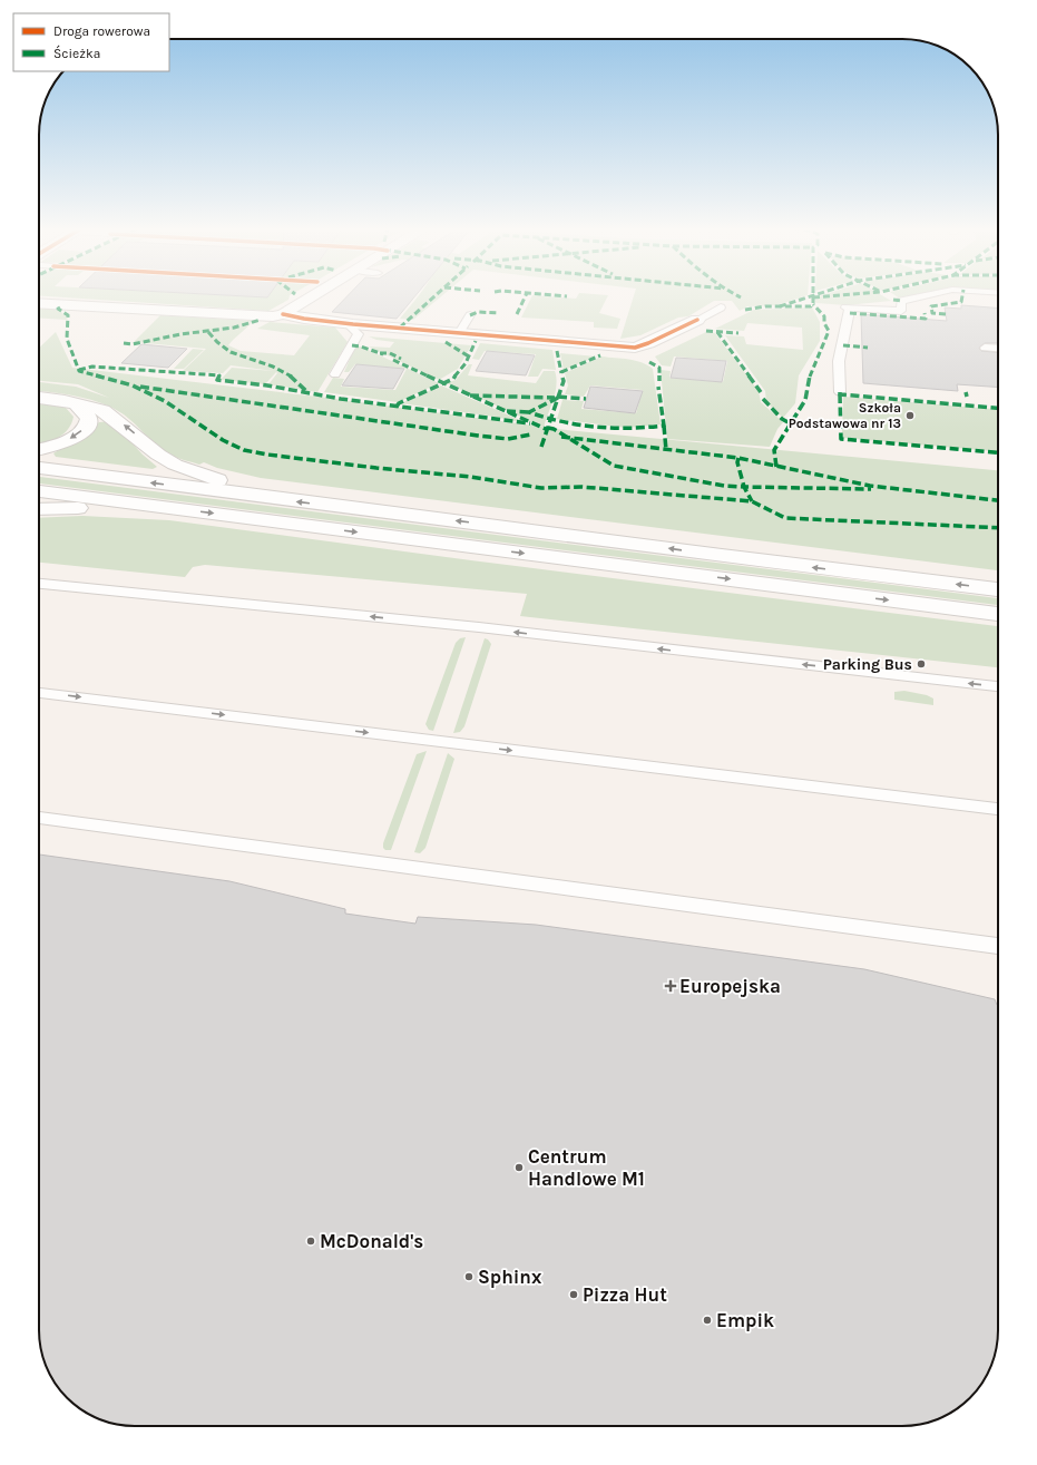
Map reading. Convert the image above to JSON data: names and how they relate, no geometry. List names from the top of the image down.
{
  "places": {
    "other": [
      "Szkoła Podstawowa nr 13",
      "Parking Bus",
      "Centrum Handlowe M1",
      "McDonald's",
      "Sphinx",
      "Pizza Hut",
      "Empik"
    ],
    "health": ["Europejska"]
  },
  "legend": ["Droga rowerowa", "Ścieżka"]
}
